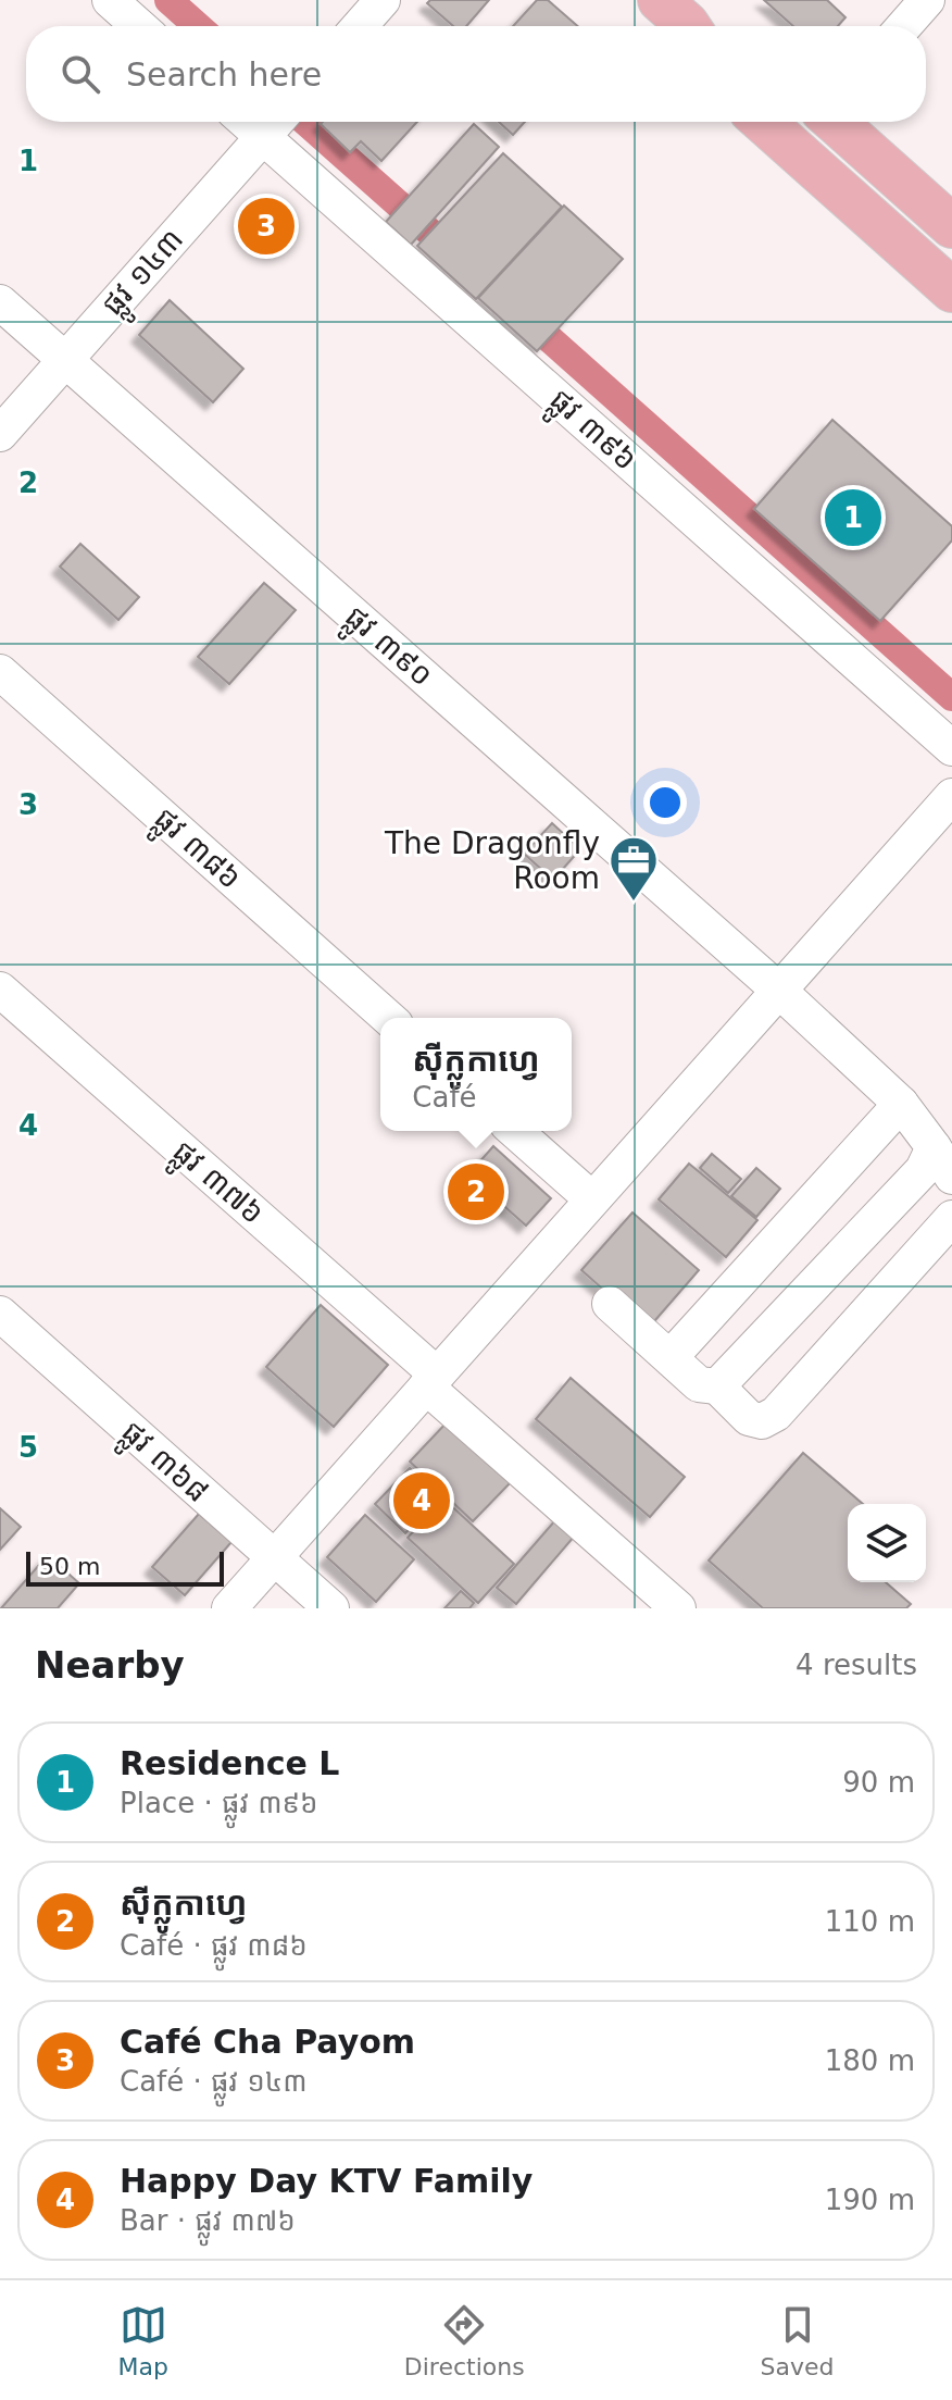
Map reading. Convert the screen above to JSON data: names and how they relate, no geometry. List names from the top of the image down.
{
  "streets": {
    "street": [
      "ផ្លូវ ១៤៣",
      "ផ្លូវ ៣៩៦",
      "ផ្លូវ ៣៩០",
      "ផ្លូវ ៣៨៦",
      "ផ្លូវ ៣៧៦",
      "ផ្លូវ ៣៦៨"
    ]
  },
  "crossings": [
    ["ផ្លូវ ១៤៣", "ផ្លូវ ៣៩០"]
  ],
  "places": {
    "office": ["The Dragonfly Room"]
  },
  "scale_bar": "50 m",
  "page": {
    "search": "Search here",
    "pins": [
      "3",
      "1",
      "2",
      "4"
    ],
    "popup": ["ស៊ីក្លូកាហ្វេ", "Café"],
    "scale": "50 m",
    "heading": ["Nearby", "4 results"],
    "list": [
      {
        "mark": "1",
        "name": "Residence L",
        "note": "Place · ផ្លូវ ៣៩៦",
        "value": "90 m"
      },
      {
        "mark": "2",
        "name": "ស៊ីក្លូកាហ្វេ",
        "note": "Café · ផ្លូវ ៣៨៦",
        "value": "110 m"
      },
      {
        "mark": "3",
        "name": "Café Cha Payom",
        "note": "Café · ផ្លូវ ១៤៣",
        "value": "180 m"
      },
      {
        "mark": "4",
        "name": "Happy Day KTV Family",
        "note": "Bar · ផ្លូវ ៣៧៦",
        "value": "190 m"
      }
    ],
    "nav": ["Map", "Directions", "Saved"]
  },
  "grid": {
    "rows": [
      "1",
      "2",
      "3",
      "4",
      "5"
    ]
  }
}
